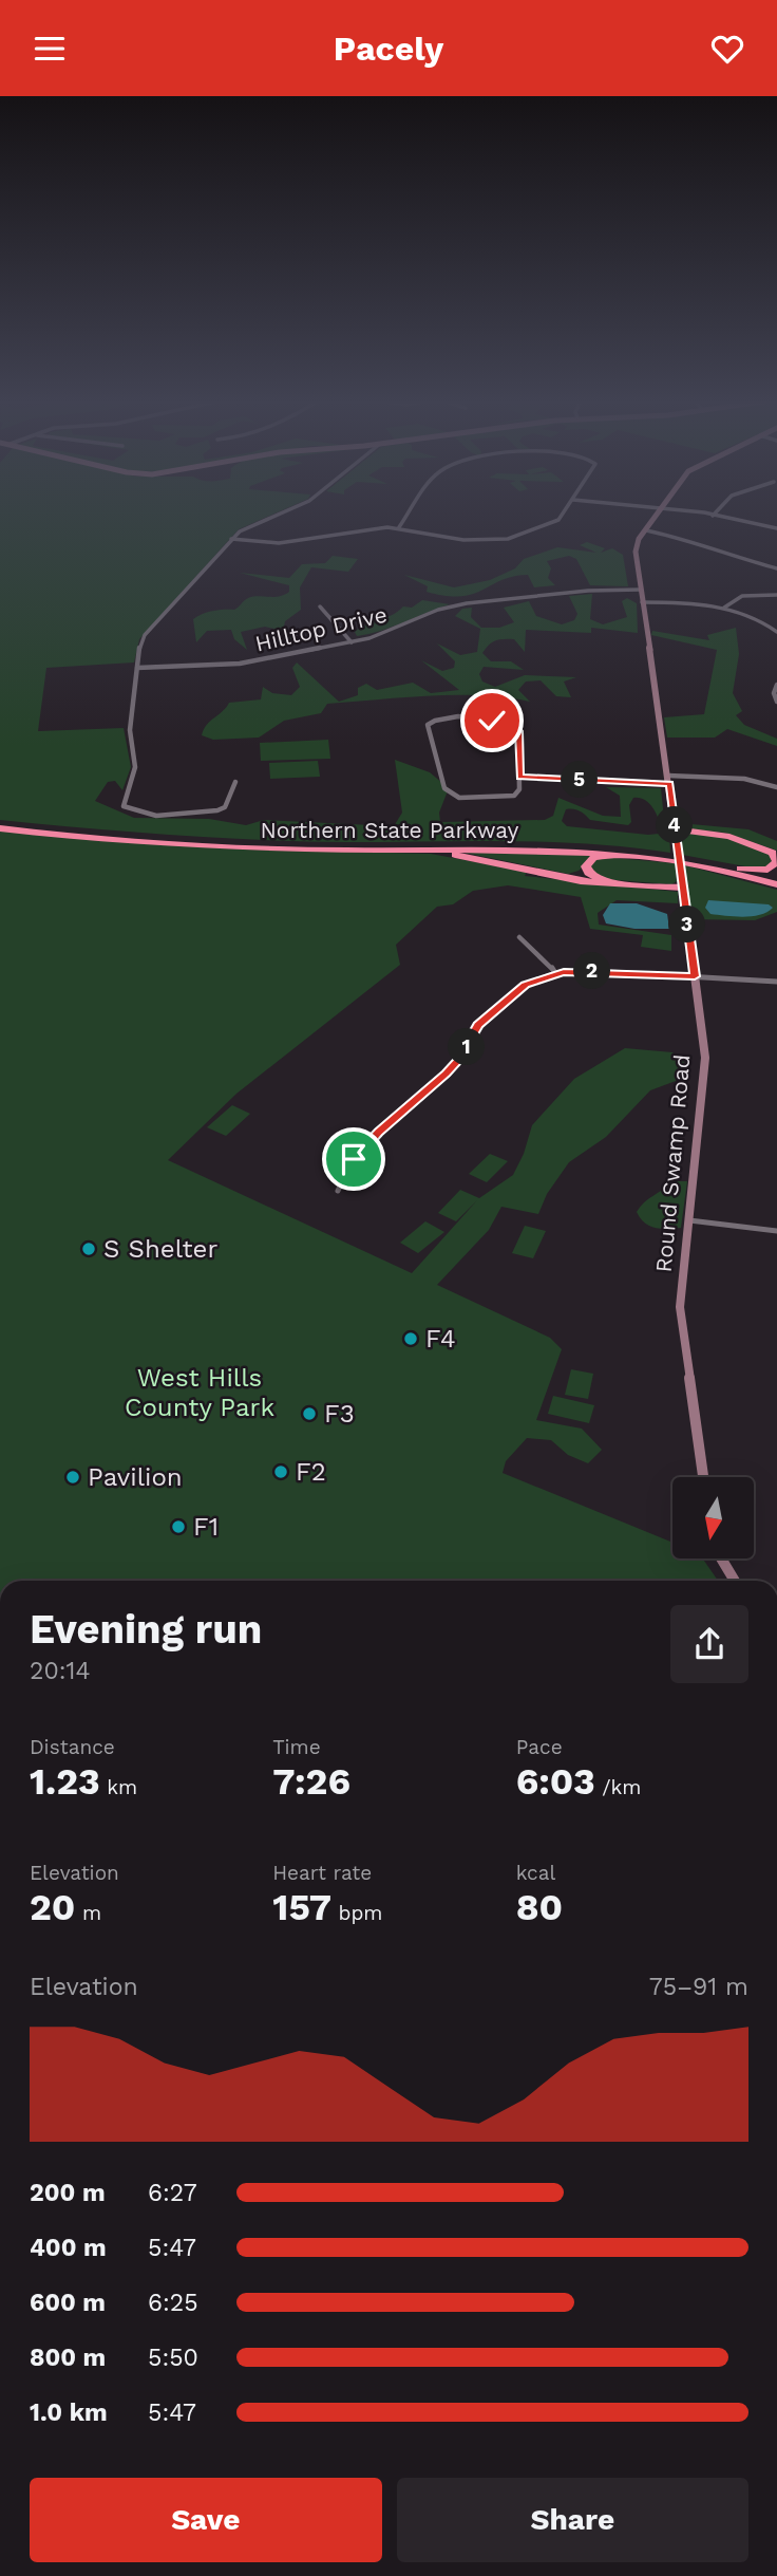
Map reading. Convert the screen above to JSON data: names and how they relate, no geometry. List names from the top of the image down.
{
  "streets": {
    "highway": ["Northern State Parkway"],
    "street": ["Hilltop Drive", "Round Swamp Road"]
  },
  "crossings": [
    ["Hilltop Drive", "Round Swamp Road"]
  ],
  "parks": ["West Hills County Park"],
  "places": [
    "S Shelter",
    "F4",
    "F3",
    "F2",
    "Pavilion",
    "F1"
  ],
  "north": "bottom",
  "page": {
    "header": "Pacely",
    "pins": [
      "5",
      "4",
      "3",
      "2",
      "1"
    ],
    "heading": ["Evening run", "20:14"],
    "stats": [
      ["Distance", "1.23 km"],
      ["Time", "7:26"],
      ["Pace", "6:03 /km"],
      ["Elevation", "20 m"],
      ["Heart rate", "157 bpm"],
      ["kcal", "80"]
    ],
    "chart": ["Elevation", "75–91 m"],
    "list": [
      {
        "name": "200 m",
        "note": "6:27"
      },
      {
        "name": "400 m",
        "note": "5:47"
      },
      {
        "name": "600 m",
        "note": "6:25"
      },
      {
        "name": "800 m",
        "note": "5:50"
      },
      {
        "name": "1.0 km",
        "note": "5:47"
      }
    ],
    "buttons": ["Save", "Share"]
  }
}
